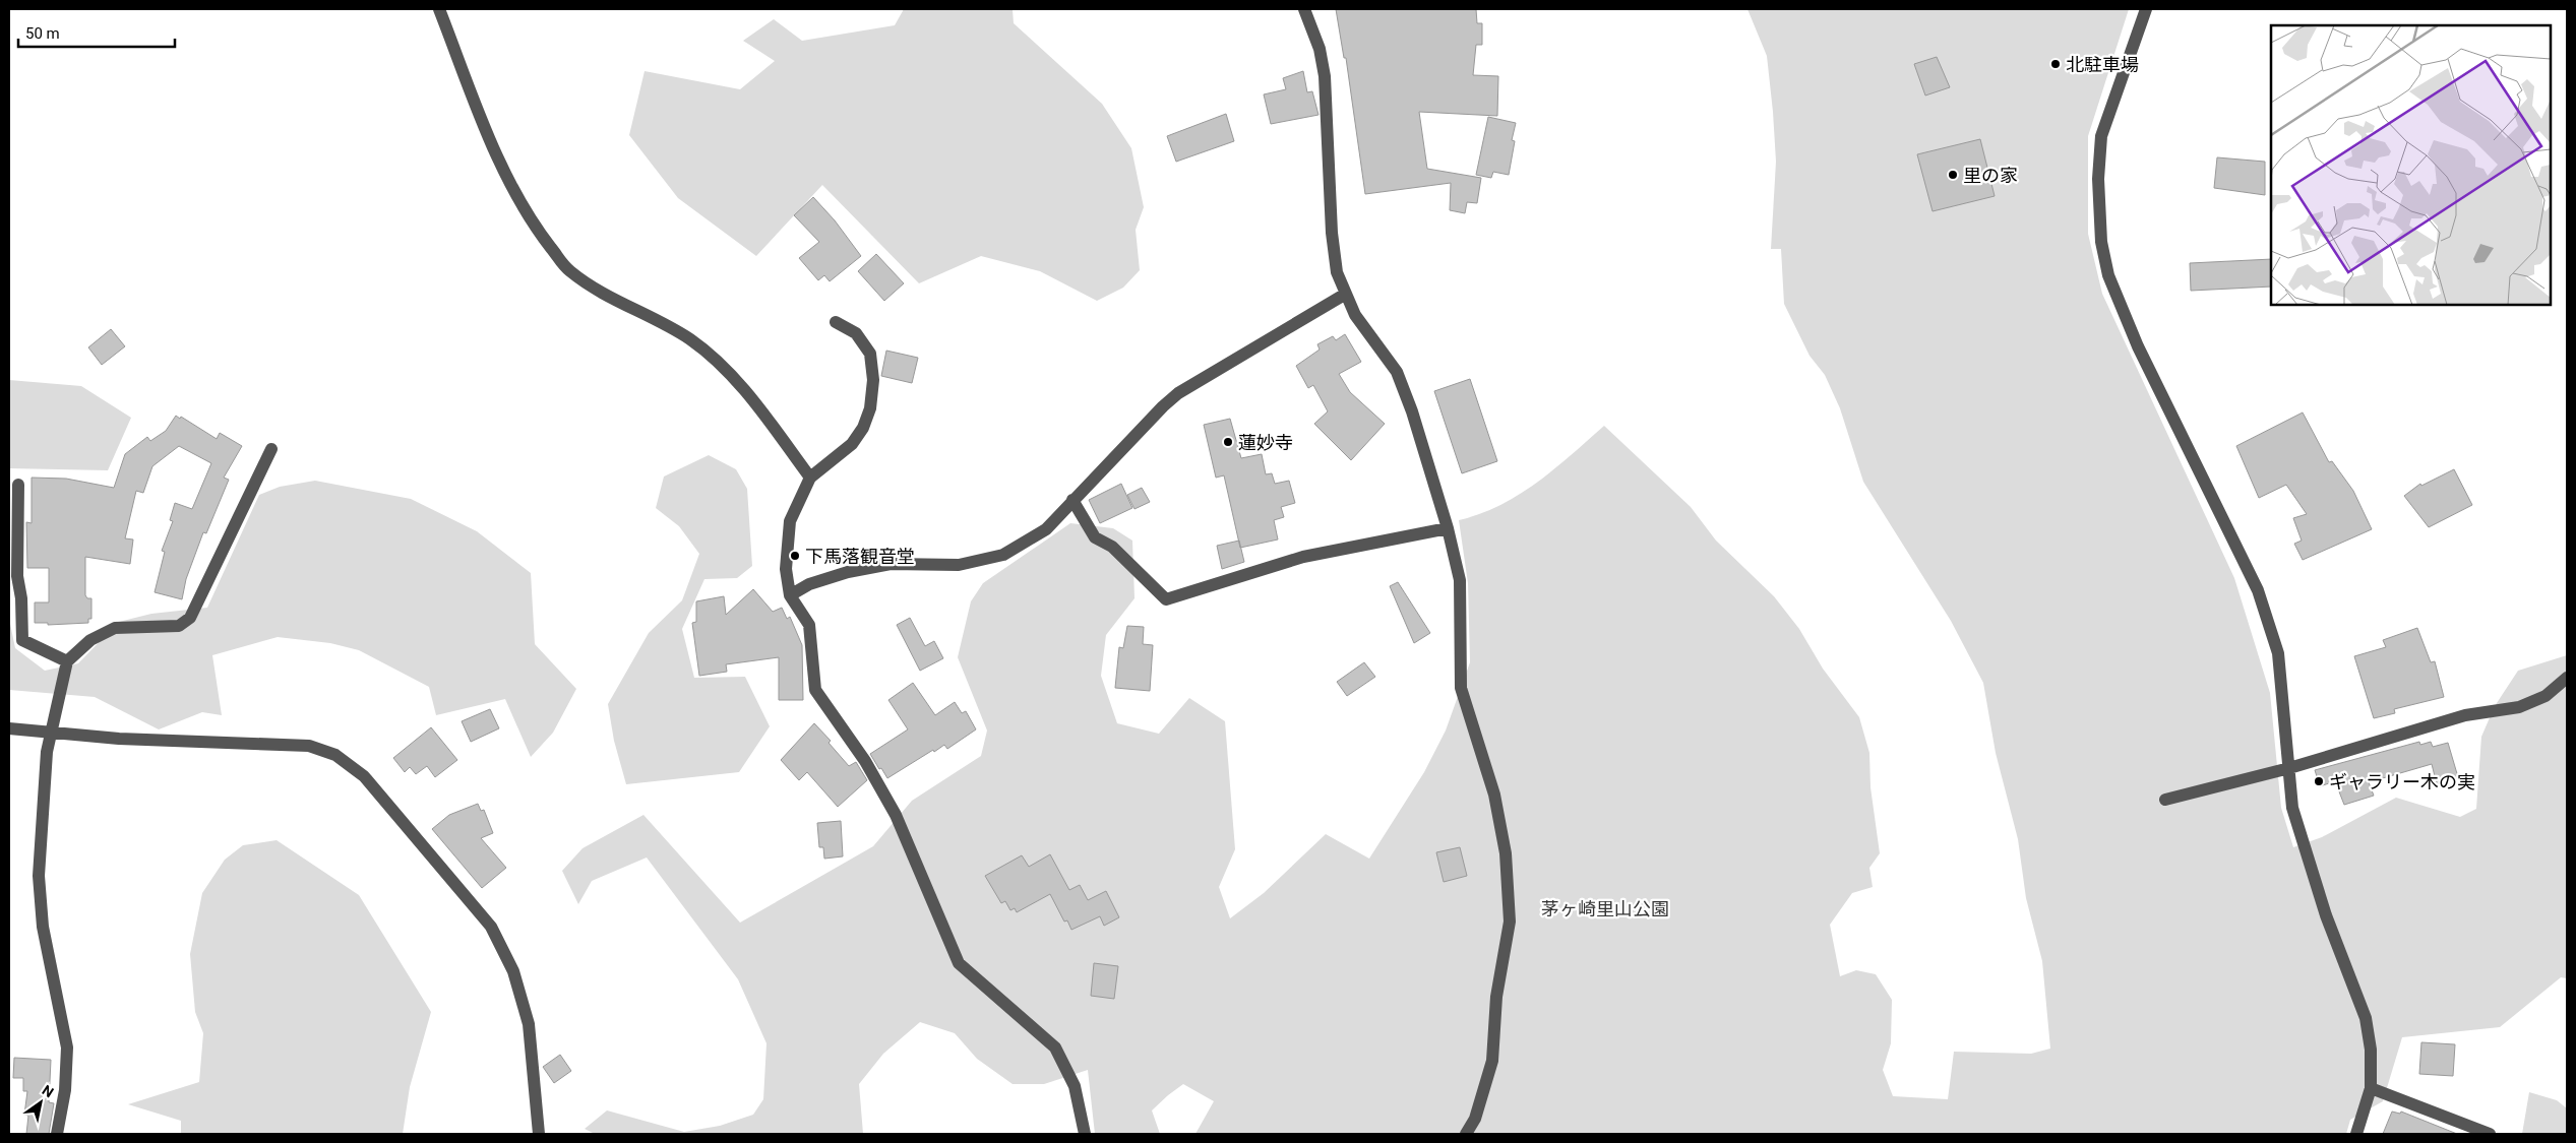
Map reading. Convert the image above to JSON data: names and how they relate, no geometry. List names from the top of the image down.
{
  "parks": ["茅ヶ崎里山公園"],
  "places": [
    "北駐車場",
    "里の家",
    "蓮妙寺",
    "下馬落観音堂",
    "ギャラリー木の実"
  ],
  "scale_bar": "50 m",
  "north": "top right"
}
